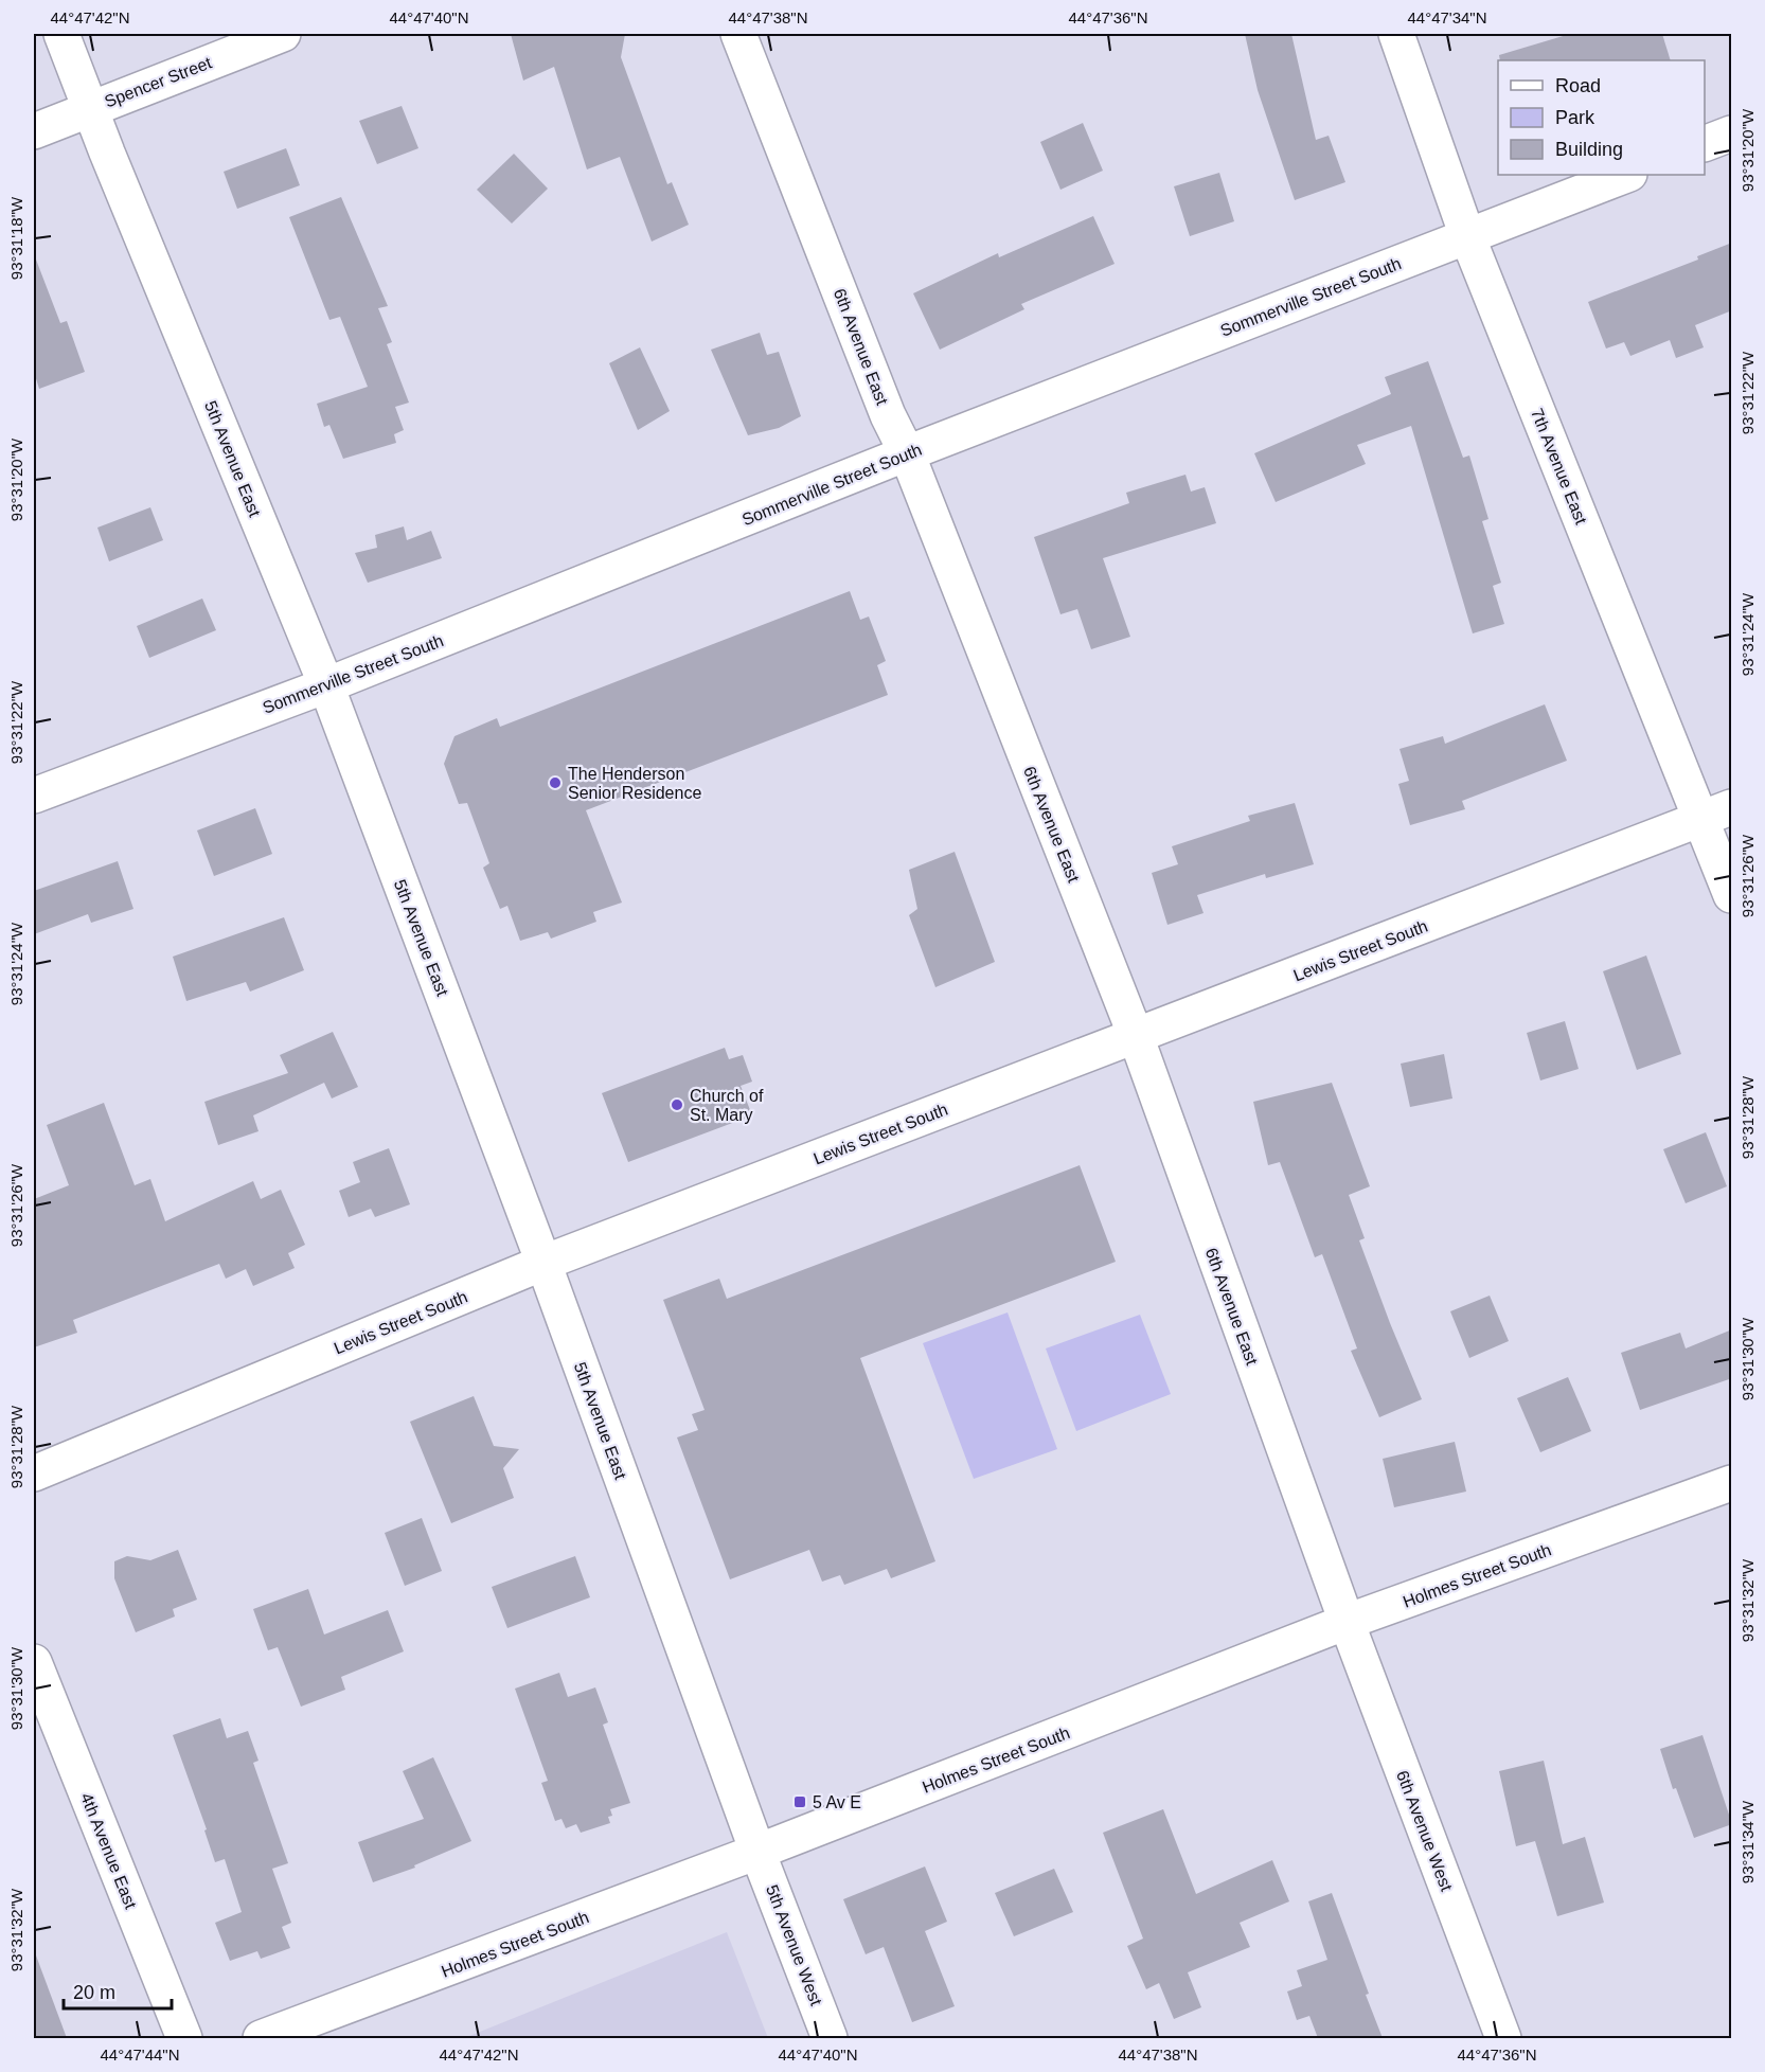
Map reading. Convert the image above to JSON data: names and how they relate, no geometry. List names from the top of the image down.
{
  "streets": {
    "street": [
      "Spencer Street",
      "Sommerville Street South",
      "6th Avenue East",
      "5th Avenue East",
      "7th Avenue East",
      "Lewis Street South",
      "Holmes Street South",
      "6th Avenue West",
      "4th Avenue East",
      "5th Avenue West"
    ]
  },
  "crossings": [
    ["Spencer Street", "5th Avenue East"],
    ["Sommerville Street South", "6th Avenue East"],
    ["Sommerville Street South", "5th Avenue East"],
    ["Sommerville Street South", "7th Avenue East"],
    ["6th Avenue East", "Lewis Street South"],
    ["6th Avenue East", "Holmes Street South"],
    ["6th Avenue East", "6th Avenue West"],
    ["5th Avenue East", "Lewis Street South"],
    ["5th Avenue East", "Holmes Street South"],
    ["5th Avenue East", "5th Avenue West"],
    ["7th Avenue East", "Lewis Street South"],
    ["Holmes Street South", "6th Avenue West"],
    ["Holmes Street South", "5th Avenue West"]
  ],
  "places": {
    "other": ["The Henderson Senior Residence", "Church of St. Mary"],
    "transit": ["5 Av E"]
  },
  "legend": ["Road", "Park", "Building"],
  "scale_bar": "20 m",
  "coordinates": [
    "44°47'42\"N",
    "44°47'40\"N",
    "44°47'38\"N",
    "44°47'36\"N",
    "44°47'34\"N",
    "93°31'20\"W",
    "93°31'18\"W",
    "93°31'22\"W",
    "93°31'24\"W",
    "93°31'26\"W",
    "93°31'28\"W",
    "93°31'30\"W",
    "93°31'32\"W",
    "93°31'34\"W",
    "44°47'44\"N"
  ]
}
